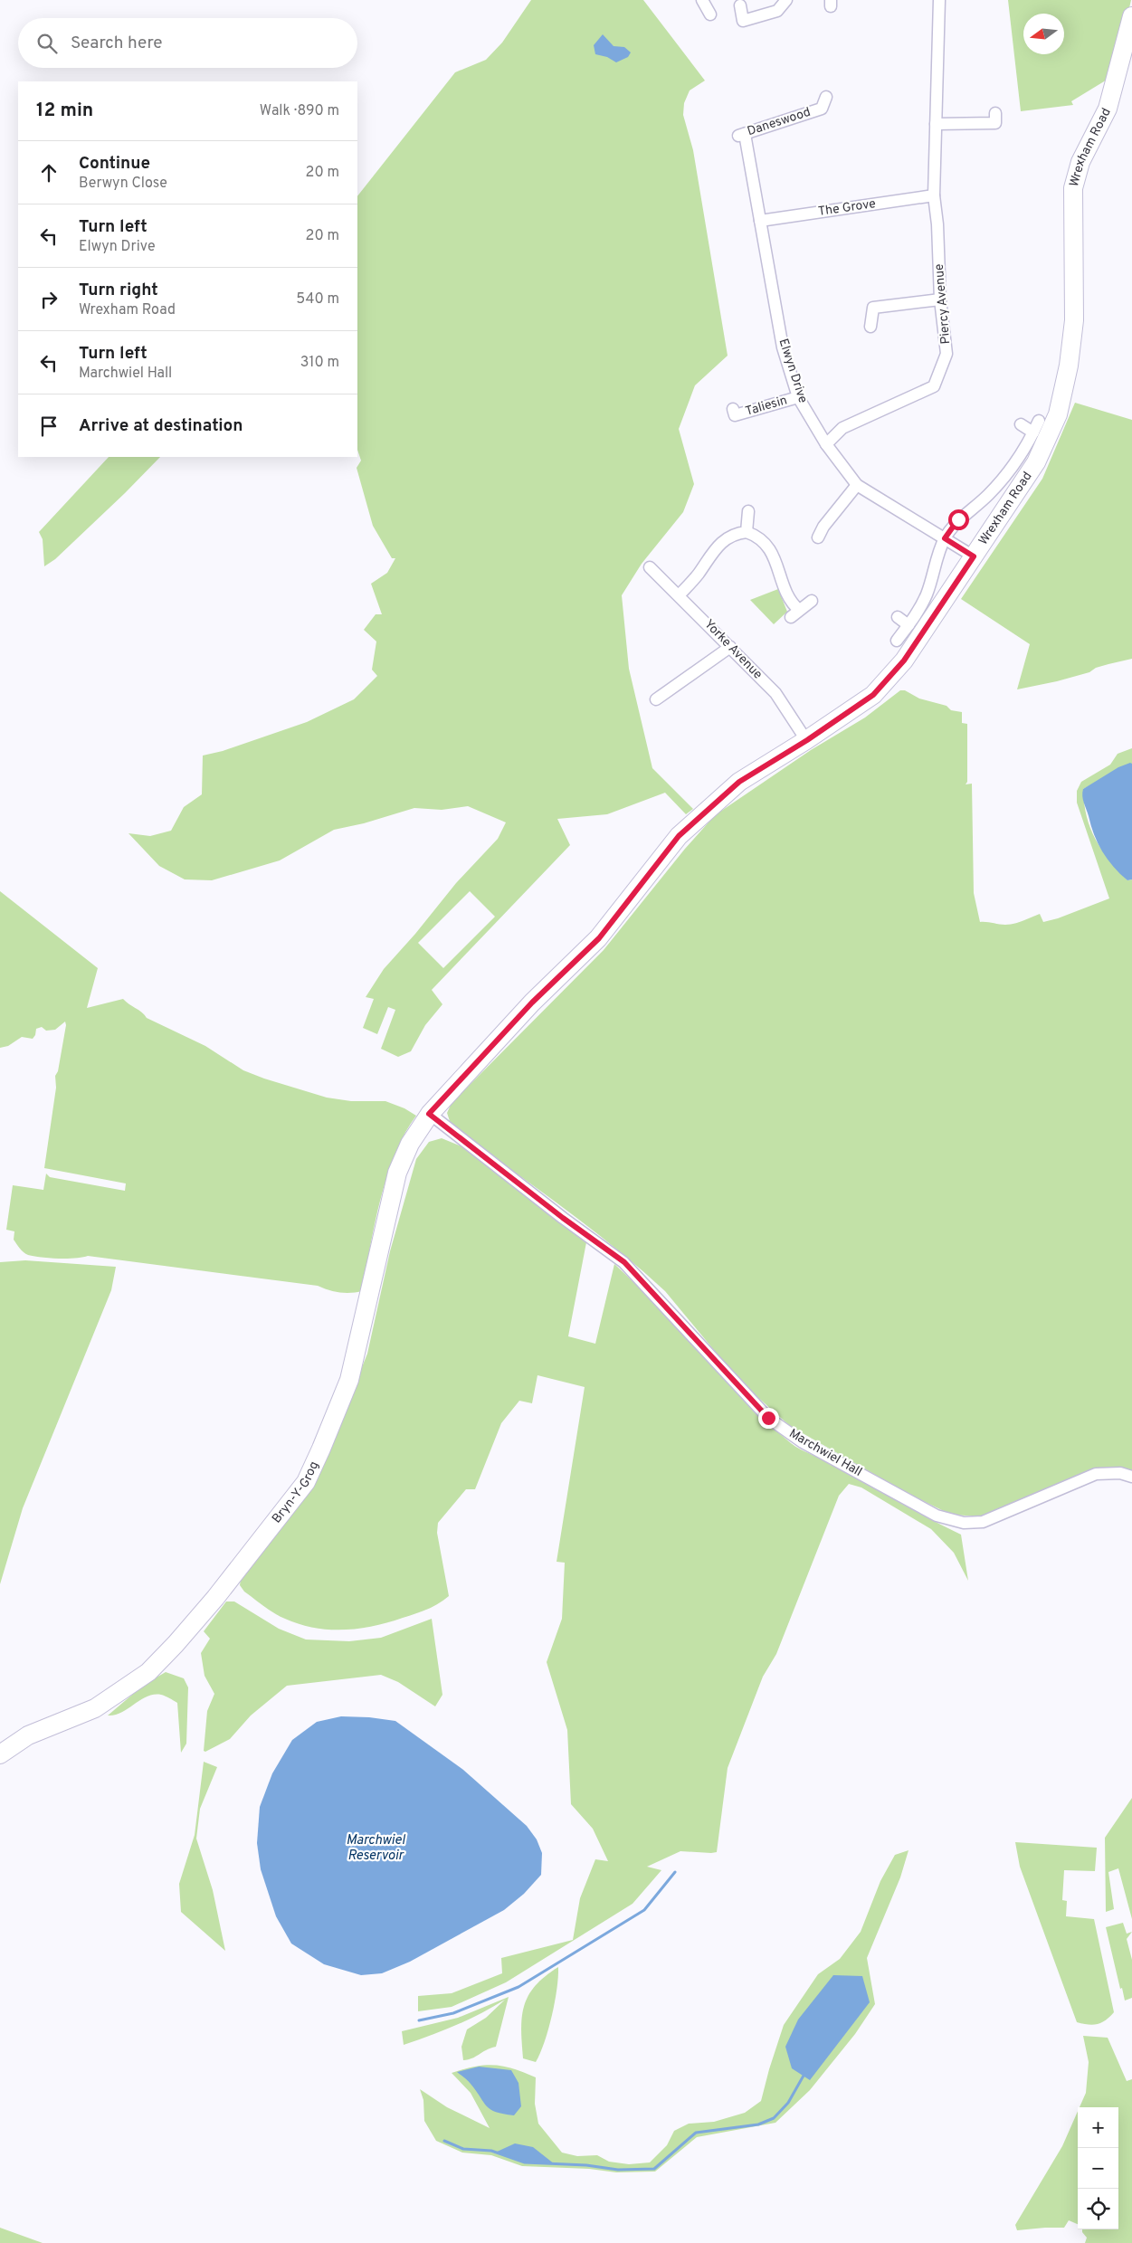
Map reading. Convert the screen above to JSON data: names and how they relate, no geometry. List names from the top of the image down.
{
  "streets": {
    "main road": ["Wrexham Road", "Bryn-Y-Grog"],
    "street": [
      "Daneswood",
      "The Grove",
      "Piercy Avenue",
      "Elwyn Drive",
      "Taliesin",
      "Yorke Avenue",
      "Marchwiel Hall"
    ]
  },
  "crossings": [
    ["Daneswood", "Elwyn Drive"],
    ["Wrexham Road", "Elwyn Drive"],
    ["Wrexham Road", "Yorke Avenue"],
    ["Wrexham Road", "Marchwiel Hall"],
    ["Wrexham Road", "Bryn-Y-Grog"],
    ["The Grove", "Piercy Avenue"],
    ["The Grove", "Elwyn Drive"],
    ["Piercy Avenue", "Elwyn Drive"],
    ["Elwyn Drive", "Taliesin"],
    ["Marchwiel Hall", "Bryn-Y-Grog"]
  ],
  "water": ["Marchwiel Reservoir"],
  "north": "left",
  "page": {
    "search": "Search here",
    "heading": ["12 min", "Walk · 890 m"],
    "list": [
      ["Continue", "Berwyn Close", "20 m"],
      ["Turn left", "Elwyn Drive", "20 m"],
      ["Turn right", "Wrexham Road", "540 m"],
      ["Turn left", "Marchwiel Hall", "310 m"],
      "Arrive at destination"
    ],
    "map_buttons": ["+", "−"]
  }
}
